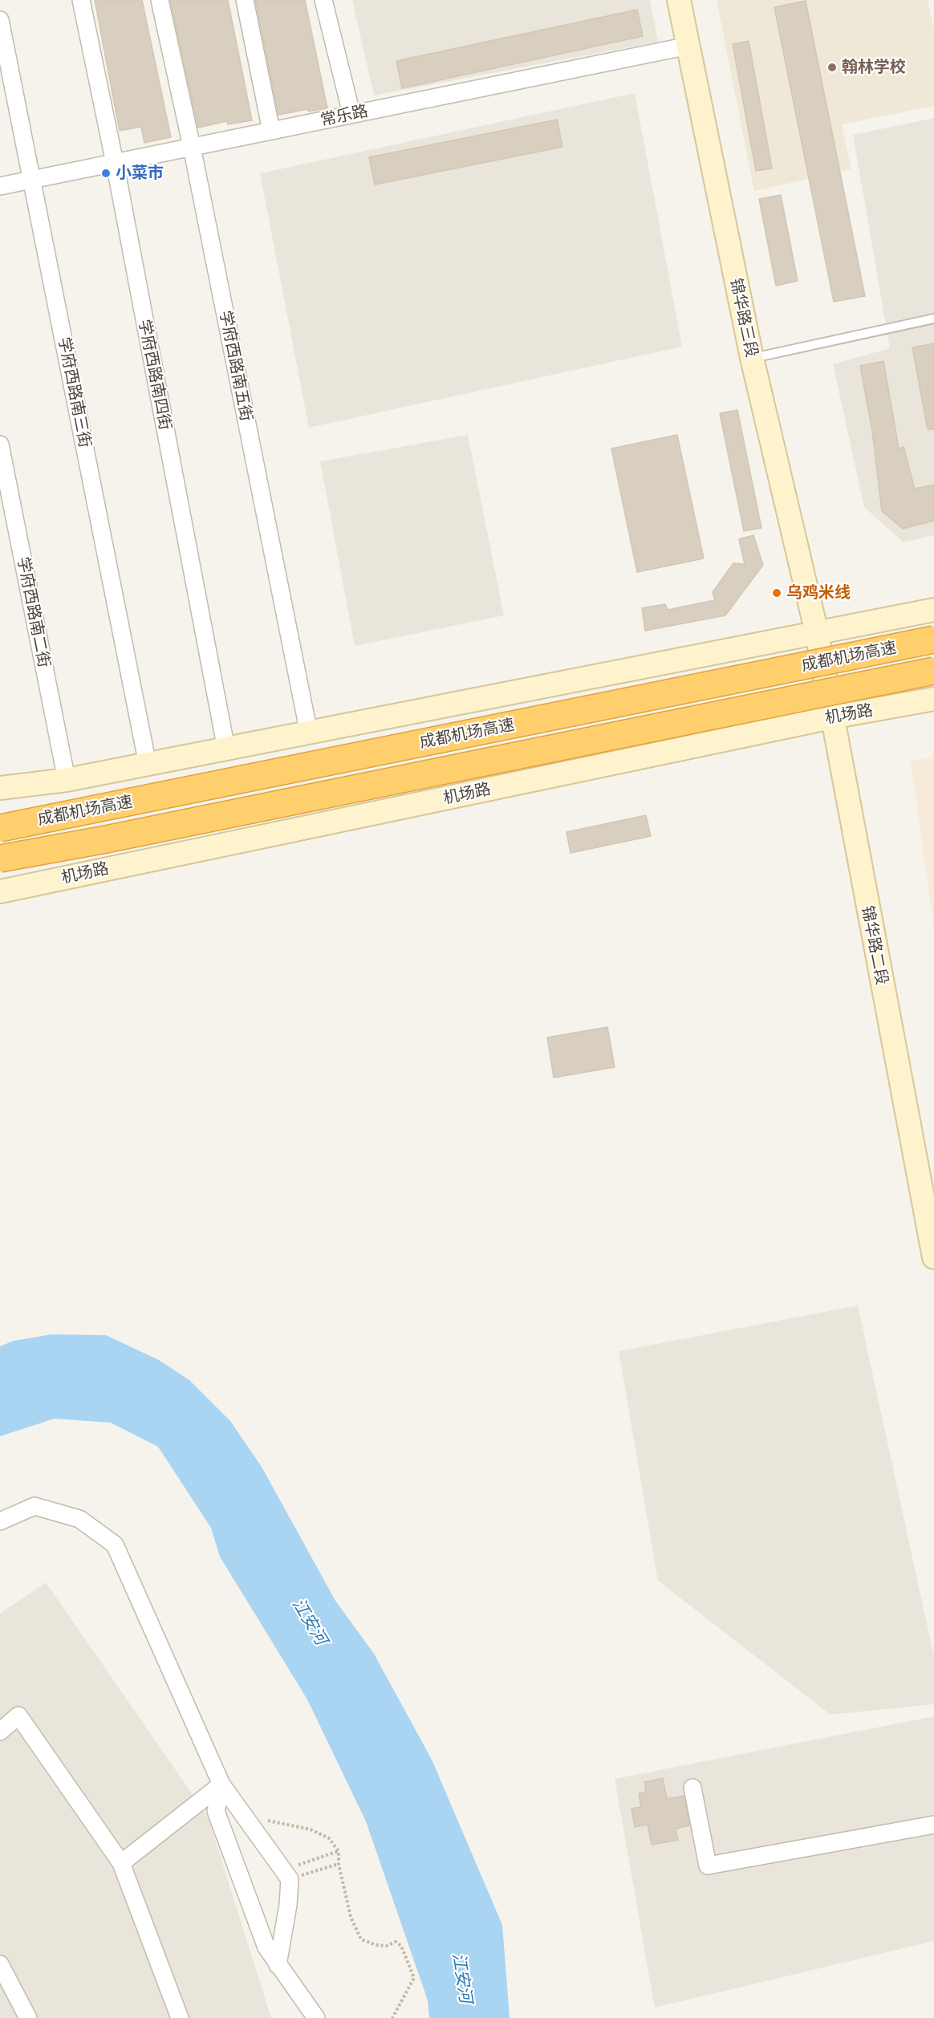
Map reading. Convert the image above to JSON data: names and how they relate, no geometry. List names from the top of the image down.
{
  "streets": {
    "highway": ["成都机场高速"],
    "main road": ["锦华路三段", "机场路", "锦华路二段"],
    "street": [
      "常乐路",
      "学府西路南五街",
      "学府西路南四街",
      "学府西路南三街",
      "学府西路南二街"
    ]
  },
  "crossings": [
    ["常乐路", "锦华路三段"],
    ["常乐路", "学府西路南五街"],
    ["常乐路", "学府西路南四街"],
    ["常乐路", "学府西路南三街"],
    ["锦华路三段", "锦华路二段"],
    ["机场路", "锦华路二段"]
  ],
  "water": ["江安河"],
  "places": ["翰林学校", "小菜市", "乌鸡米线"]
}
